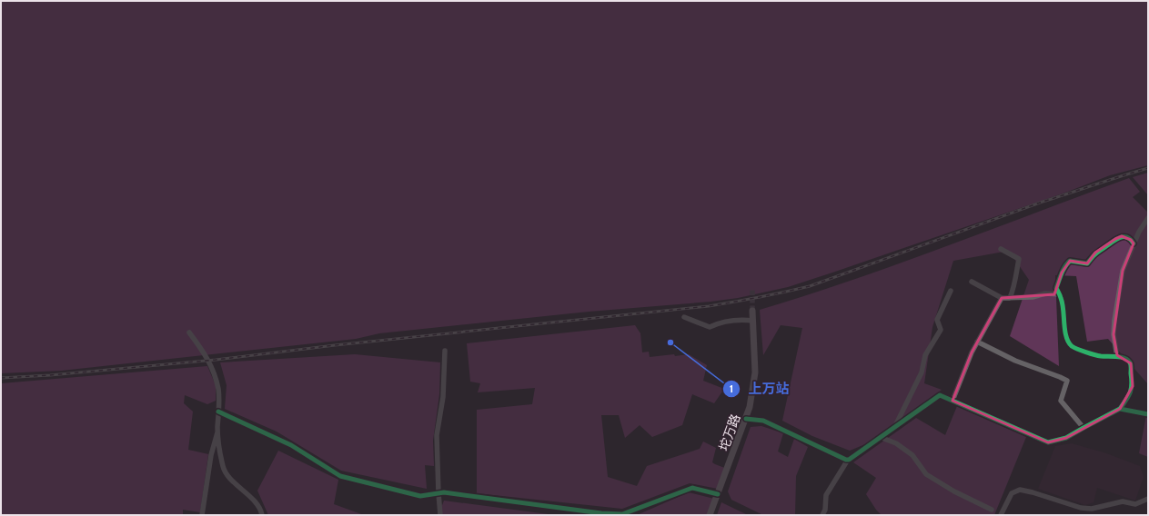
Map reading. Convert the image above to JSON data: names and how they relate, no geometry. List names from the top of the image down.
{
  "streets": {
    "main road": ["坨万路"]
  },
  "places": ["上万站"]
}
